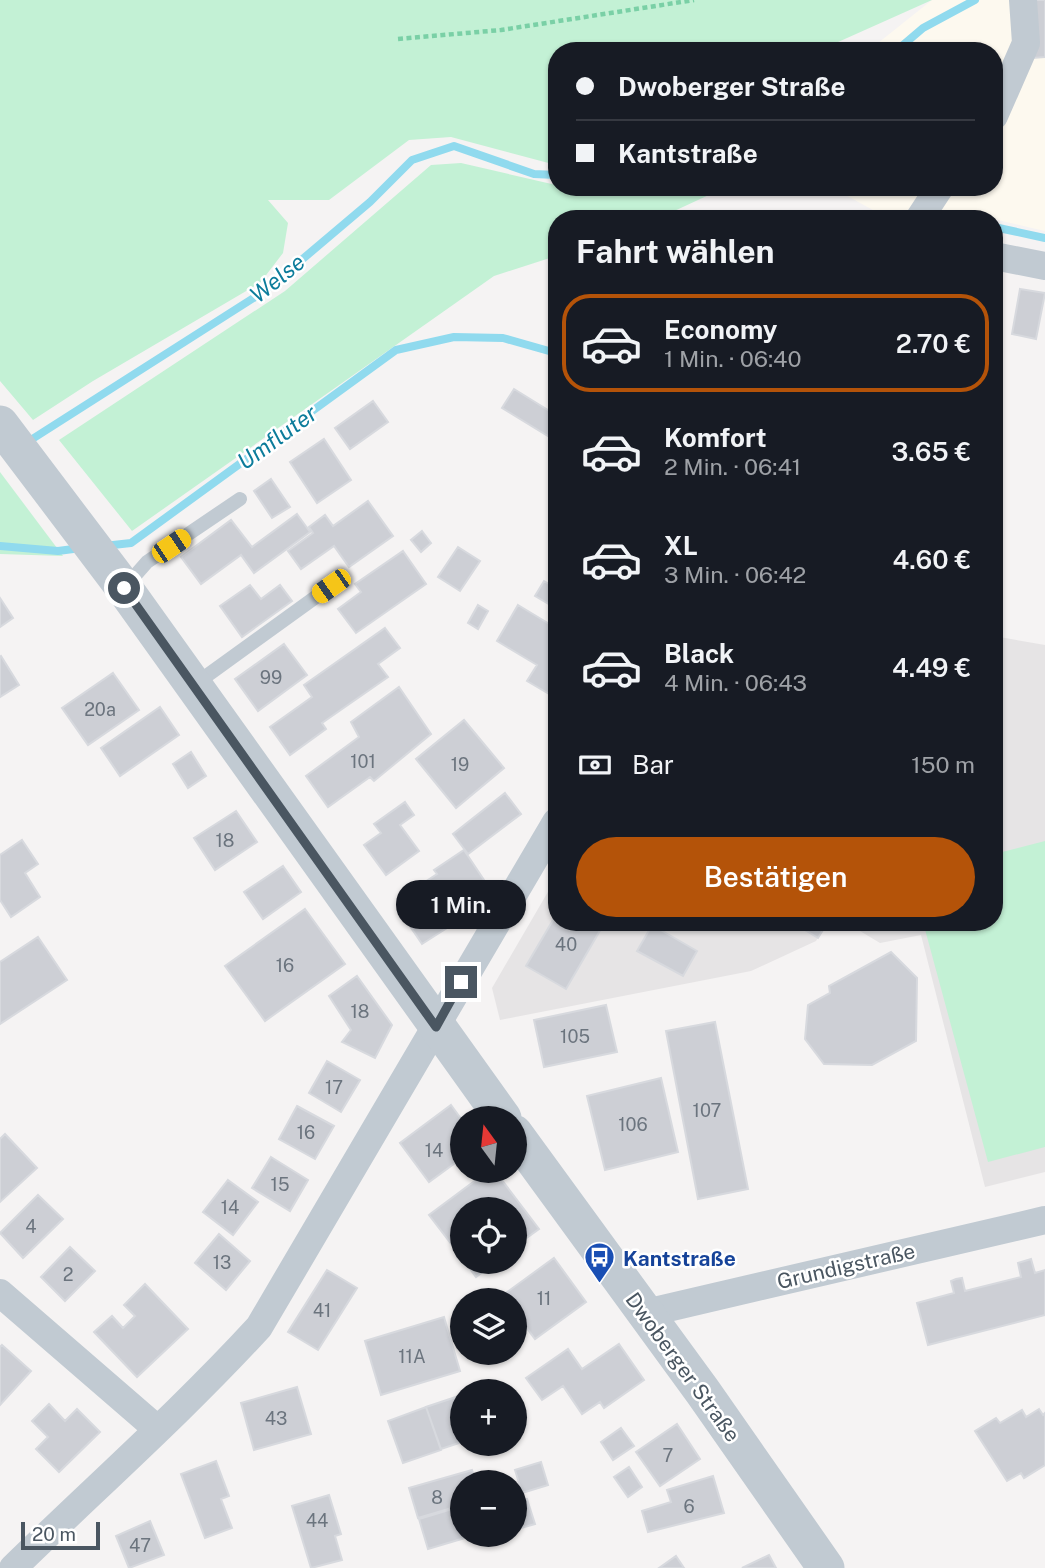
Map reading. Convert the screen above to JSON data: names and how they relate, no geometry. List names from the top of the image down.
{
  "streets": {
    "street": ["Grundigstraße", "Dwoberger Straße"]
  },
  "crossings": [
    ["Grundigstraße", "Dwoberger Straße"]
  ],
  "water": ["Welse", "Umfluter"],
  "places": {
    "bus stop": ["Kantstraße"]
  },
  "house_numbers": [
    "99",
    "20a",
    "101",
    "19",
    "18",
    "40",
    "16",
    "18",
    "105",
    "17",
    "107",
    "106",
    "16",
    "14",
    "15",
    "14",
    "4",
    "13",
    "2",
    "11",
    "41",
    "11A",
    "43",
    "7",
    "8",
    "6",
    "44",
    "47"
  ],
  "scale_bar": "20 m",
  "north": "top",
  "page": {
    "banner": ["Dwoberger Straße", "Kantstraße"],
    "heading": "Fahrt wählen",
    "list": [
      {
        "name": "Economy",
        "note": "1 Min. · 06:40",
        "value": "2.70 €"
      },
      {
        "name": "Komfort",
        "note": "2 Min. · 06:41",
        "value": "3.65 €"
      },
      {
        "name": "XL",
        "note": "3 Min. · 06:42",
        "value": "4.60 €"
      },
      {
        "name": "Black",
        "note": "4 Min. · 06:43",
        "value": "4.49 €"
      }
    ],
    "pay": ["Bar", "150 m"],
    "buttons": "Bestätigen",
    "bubble": "1 Min.",
    "map_buttons": ["+", "−"],
    "scale": "20 m"
  }
}
